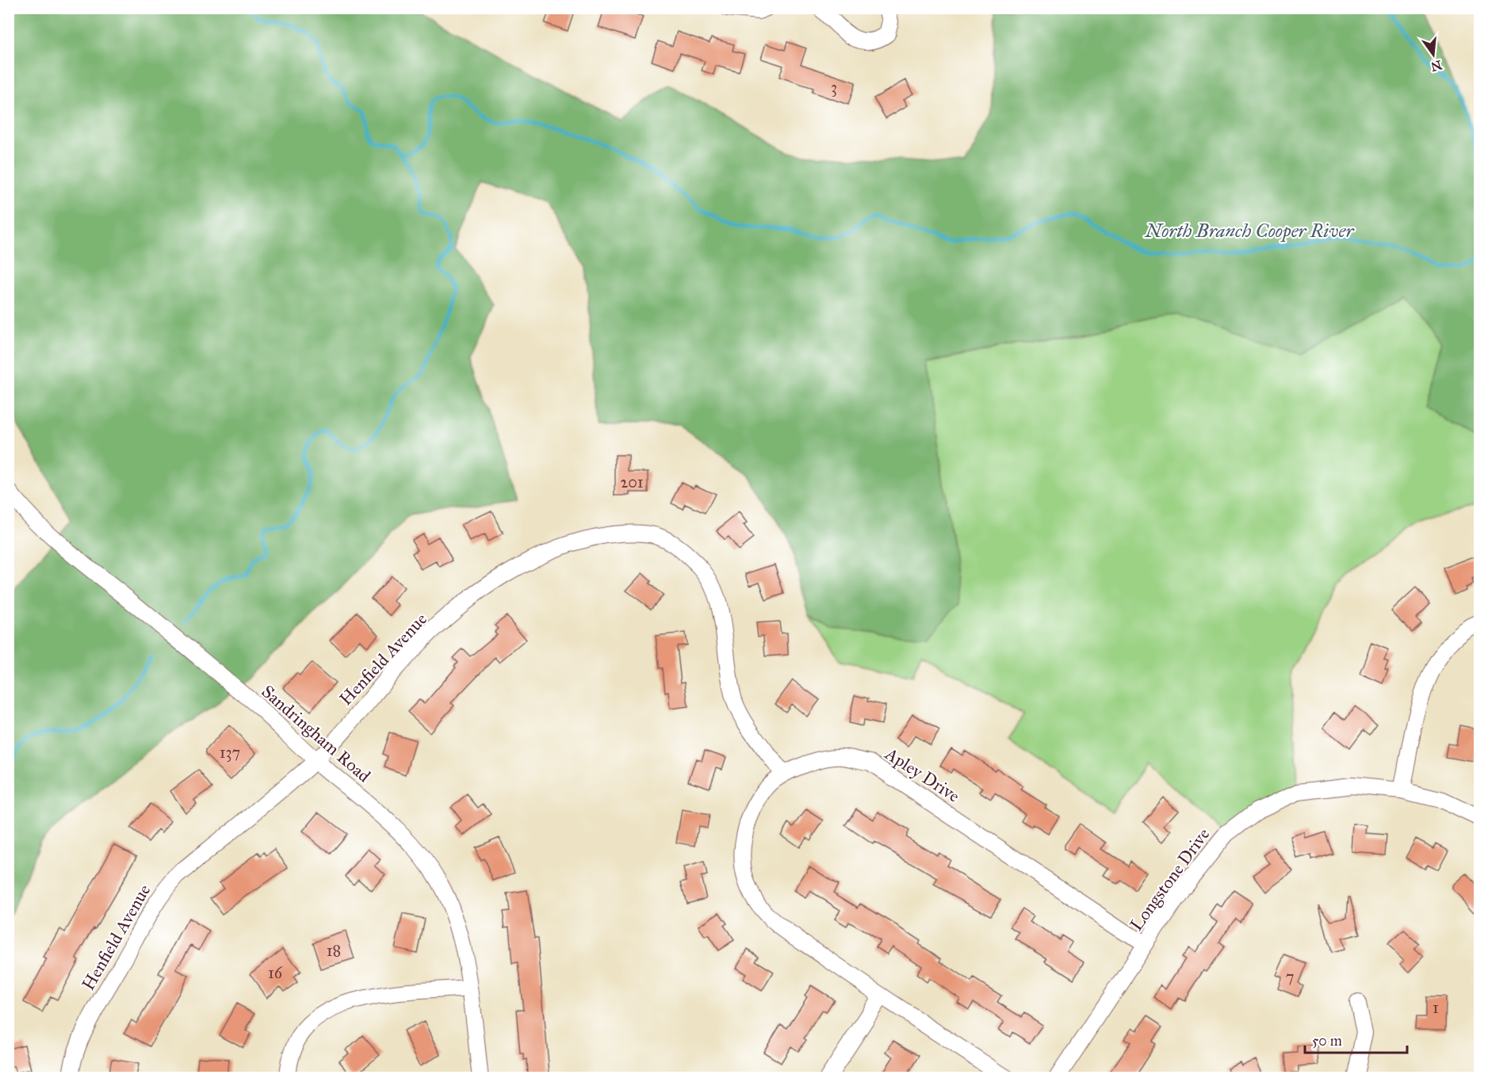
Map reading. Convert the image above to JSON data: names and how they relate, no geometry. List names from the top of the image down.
{
  "streets": {
    "street": [
      "Henfield Avenue",
      "Sandringham Road",
      "Apley Drive",
      "Longstone Drive"
    ]
  },
  "crossings": [
    ["Henfield Avenue", "Sandringham Road"],
    ["Henfield Avenue", "Apley Drive"],
    ["Apley Drive", "Longstone Drive"]
  ],
  "water": ["North Branch Cooper River"],
  "house_numbers": [
    "3",
    "201",
    "137",
    "18",
    "16",
    "7",
    "1"
  ],
  "scale_bar": "50 m",
  "north": "bottom"
}
